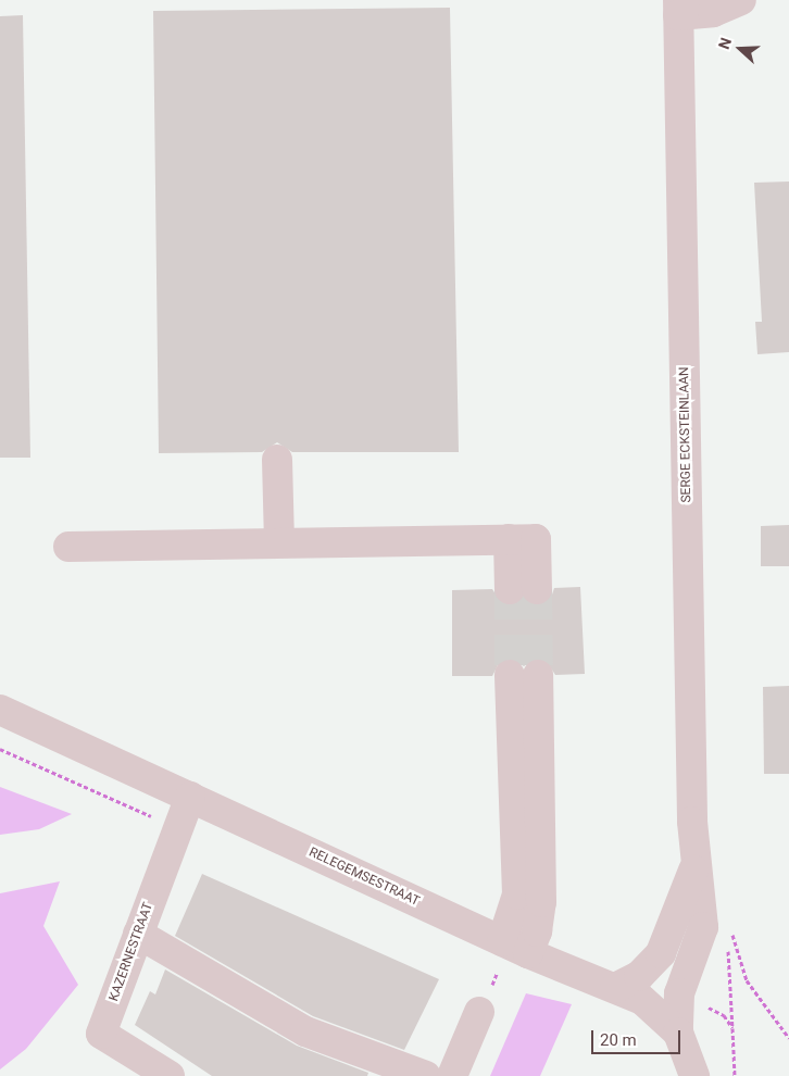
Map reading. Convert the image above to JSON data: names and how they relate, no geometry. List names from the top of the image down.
{
  "streets": {
    "street": ["SERGE ECKSTEINLAAN", "RELEGEMSESTRAAT", "KAZERNESTRAAT"]
  },
  "crossings": [
    ["SERGE ECKSTEINLAAN", "RELEGEMSESTRAAT"],
    ["RELEGEMSESTRAAT", "KAZERNESTRAAT"]
  ],
  "scale_bar": "20 m",
  "north": "left"
}
